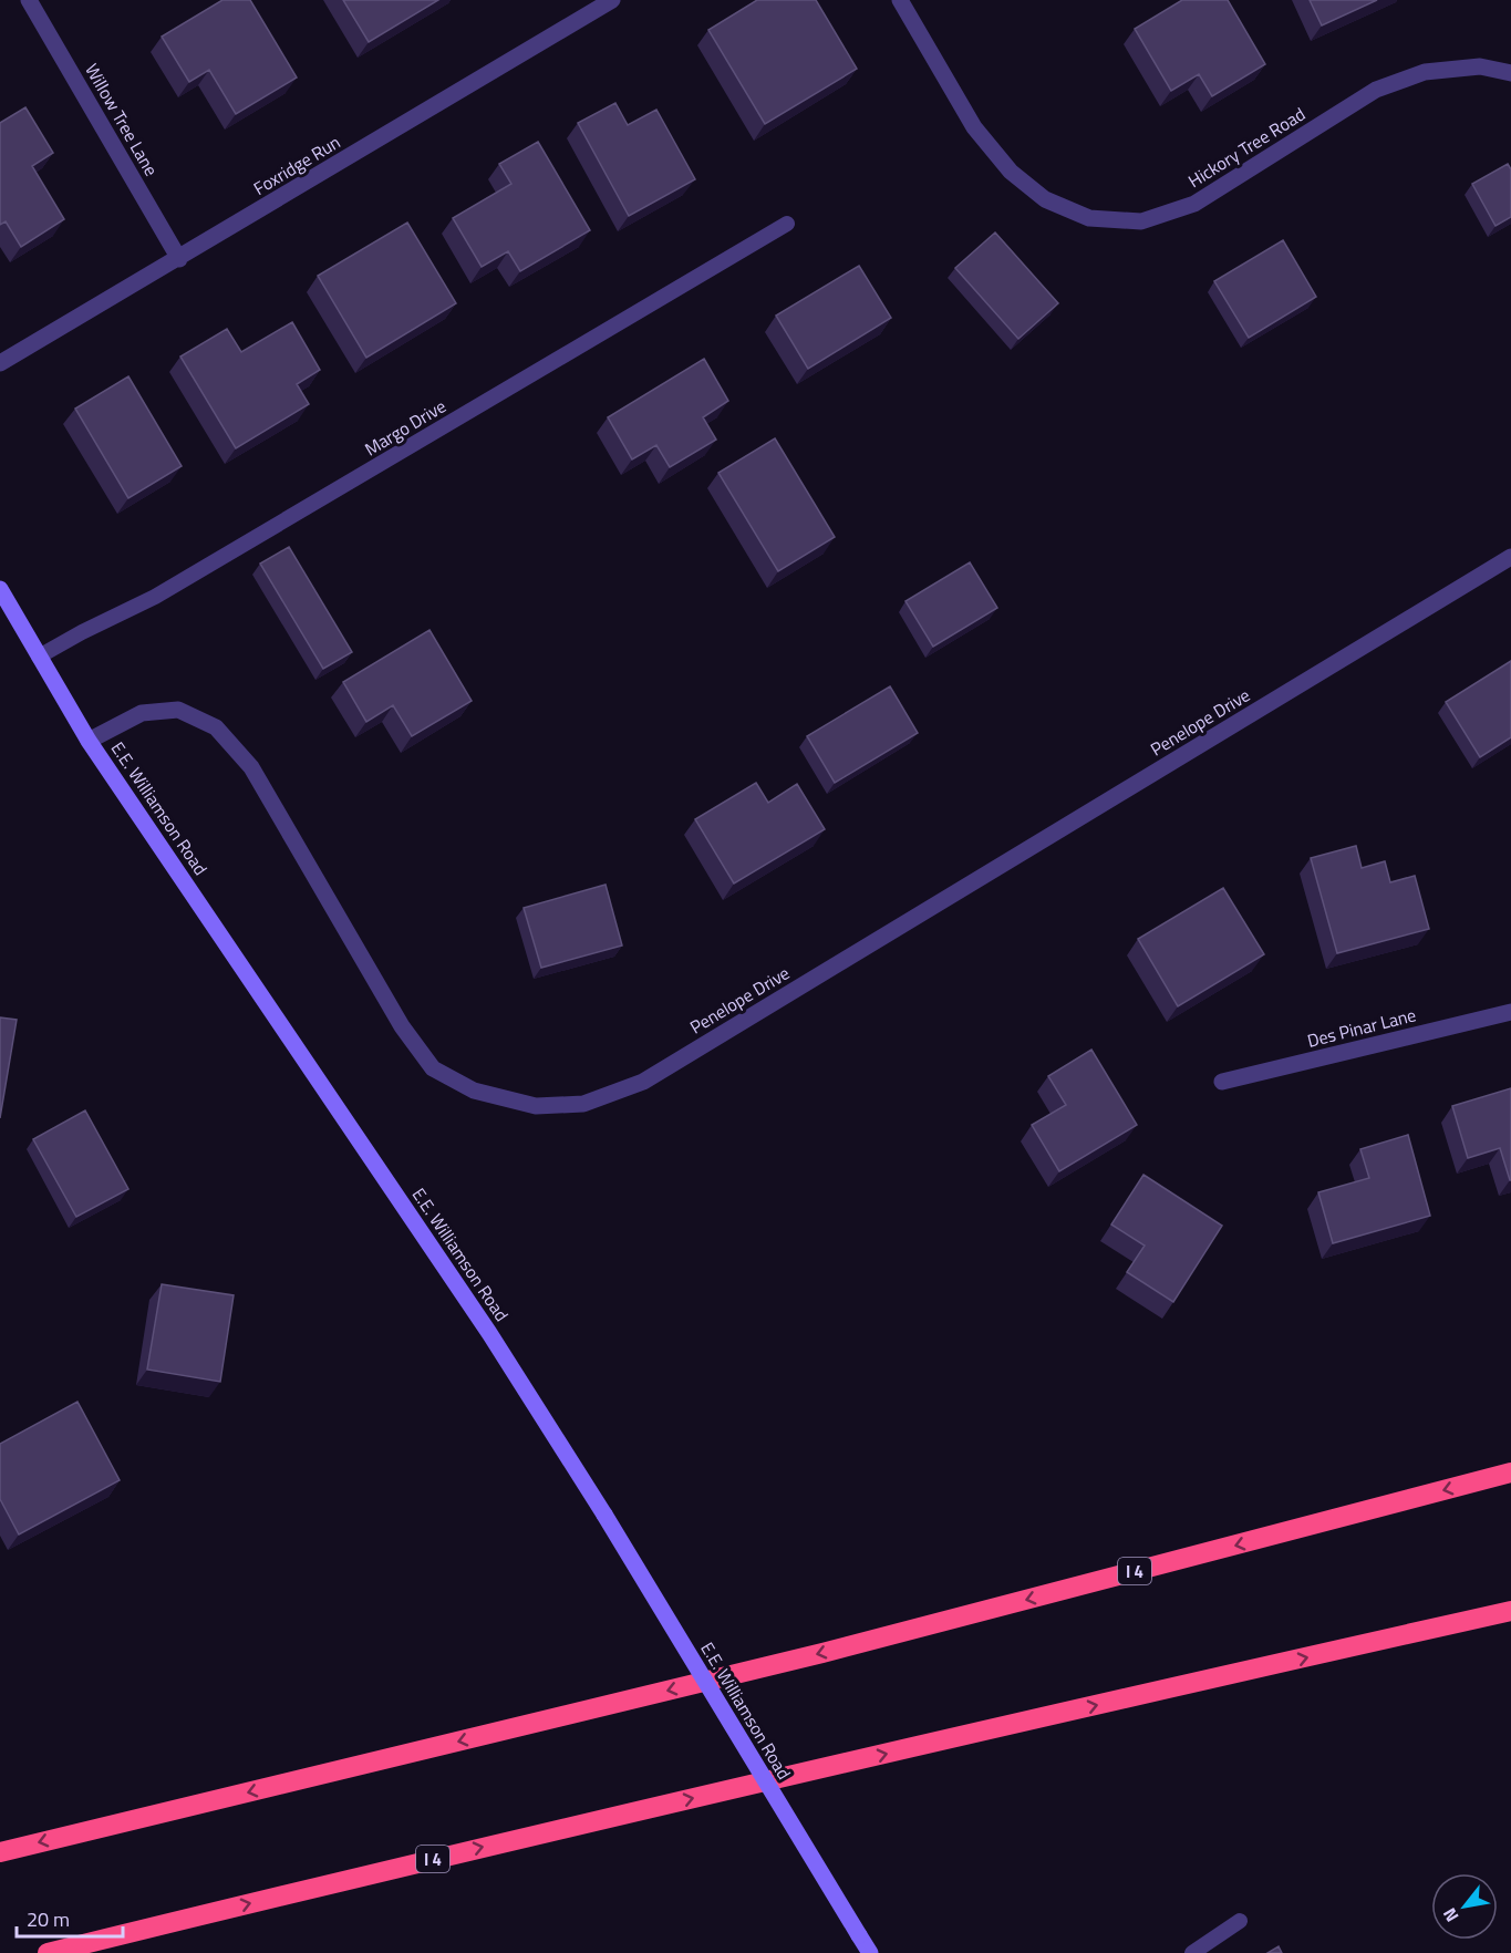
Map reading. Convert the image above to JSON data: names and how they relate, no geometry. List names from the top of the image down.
{
  "streets": {
    "highway": ["I 4"],
    "street": [
      "Willow Tree Lane",
      "Hickory Tree Road",
      "Foxridge Run",
      "Penelope Drive",
      "E.E. Williamson Road",
      "Des Pinar Lane"
    ],
    "lane": ["Margo Drive"]
  },
  "crossings": [
    ["Willow Tree Lane", "Foxridge Run"],
    ["Margo Drive", "E.E. Williamson Road"],
    ["Penelope Drive", "E.E. Williamson Road"]
  ],
  "scale_bar": "20 m",
  "north": "bottom left"
}
